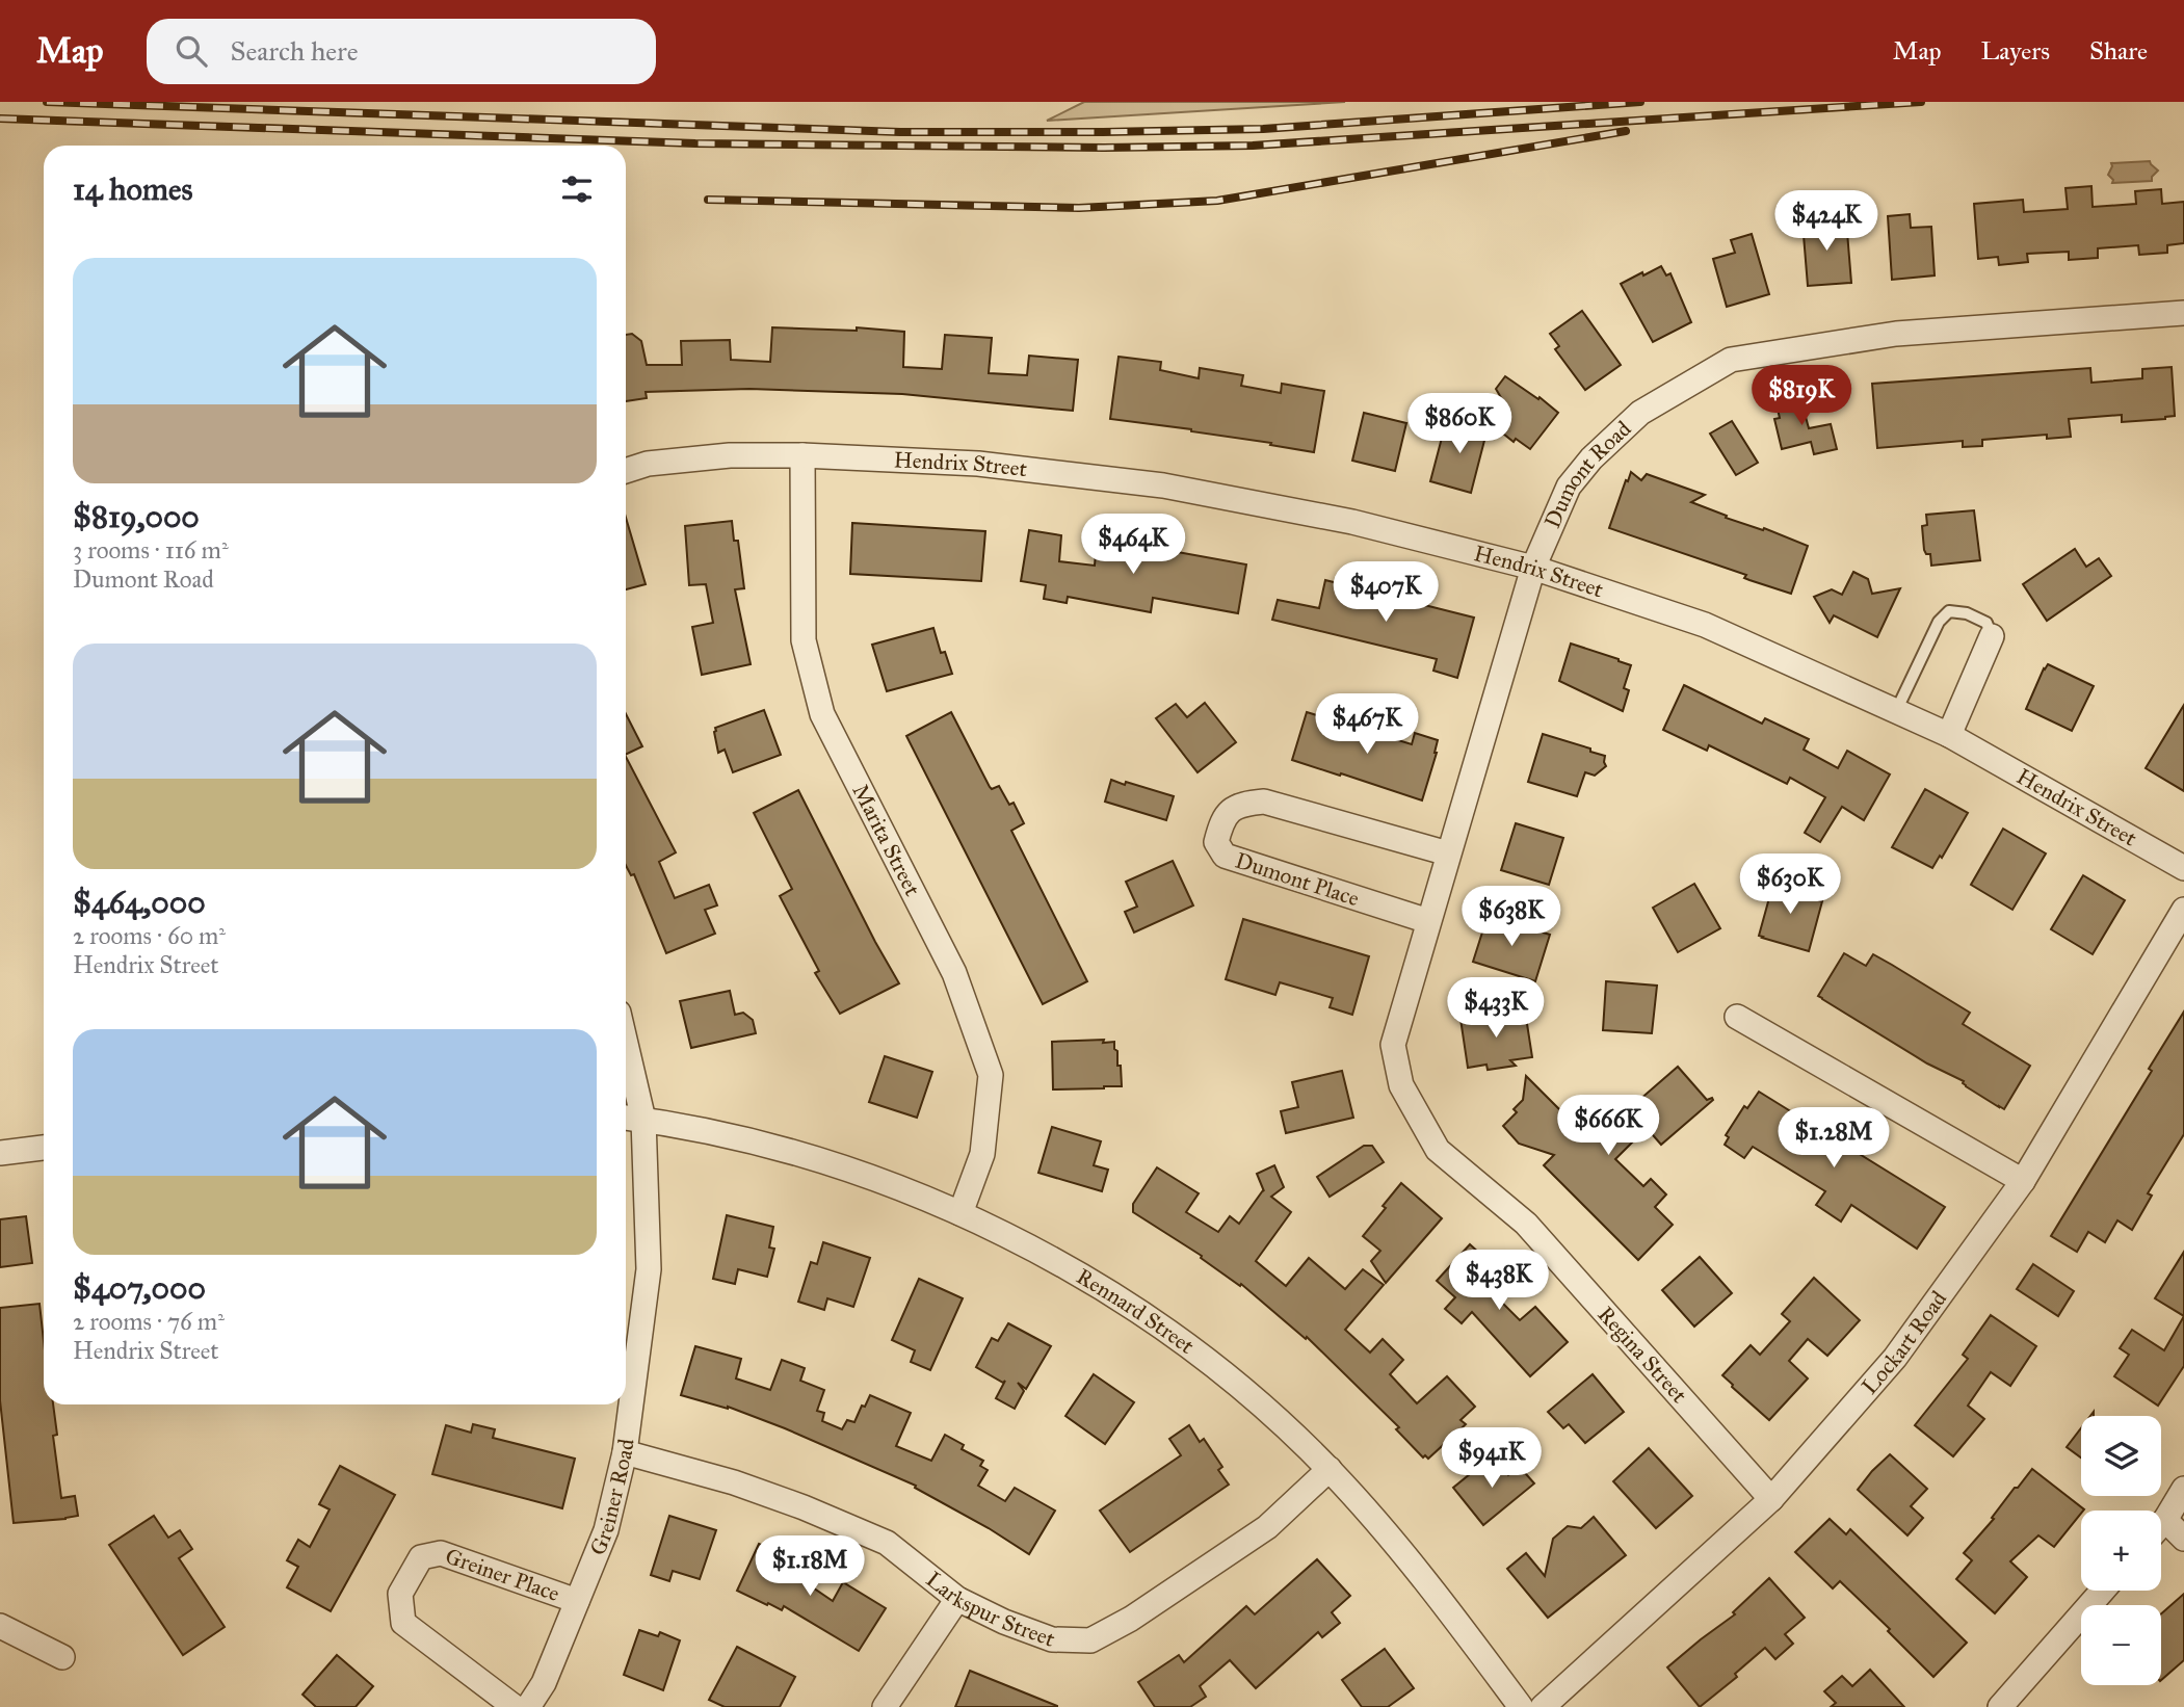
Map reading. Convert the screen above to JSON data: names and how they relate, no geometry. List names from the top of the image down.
{
  "streets": {
    "street": [
      "Hendrix Street",
      "Dumont Road",
      "Marita Street",
      "Dumont Place",
      "Rennard Street",
      "Lockart Road",
      "Regina Street",
      "Greiner Road",
      "Greiner Place",
      "Larkspur Street"
    ]
  },
  "crossings": [
    ["Hendrix Street", "Dumont Road"],
    ["Hendrix Street", "Marita Street"],
    ["Dumont Road", "Dumont Place"],
    ["Dumont Road", "Regina Street"],
    ["Marita Street", "Rennard Street"],
    ["Rennard Street", "Greiner Road"],
    ["Rennard Street", "Larkspur Street"],
    ["Lockart Road", "Regina Street"],
    ["Greiner Road", "Greiner Place"],
    ["Greiner Road", "Larkspur Street"]
  ],
  "page": {
    "header": "Map",
    "search": "Search here",
    "nav": ["Map", "Layers", "Share"],
    "heading": "14 homes",
    "price": [
      "$424K",
      "$819K",
      "$860K",
      "$464K",
      "$407K",
      "$467K",
      "$630K",
      "$638K",
      "$433K",
      "$666K",
      "$1.28M",
      "$438K",
      "$941K",
      "$1.18M"
    ],
    "list": [
      {
        "name": "$819,000",
        "note": "3 rooms · 116 m² · Dumont Road"
      },
      {
        "name": "$464,000",
        "note": "2 rooms · 60 m² · Hendrix Street"
      },
      {
        "name": "$407,000",
        "note": "2 rooms · 76 m² · Hendrix Street"
      }
    ],
    "map_buttons": ["+", "−"]
  }
}
